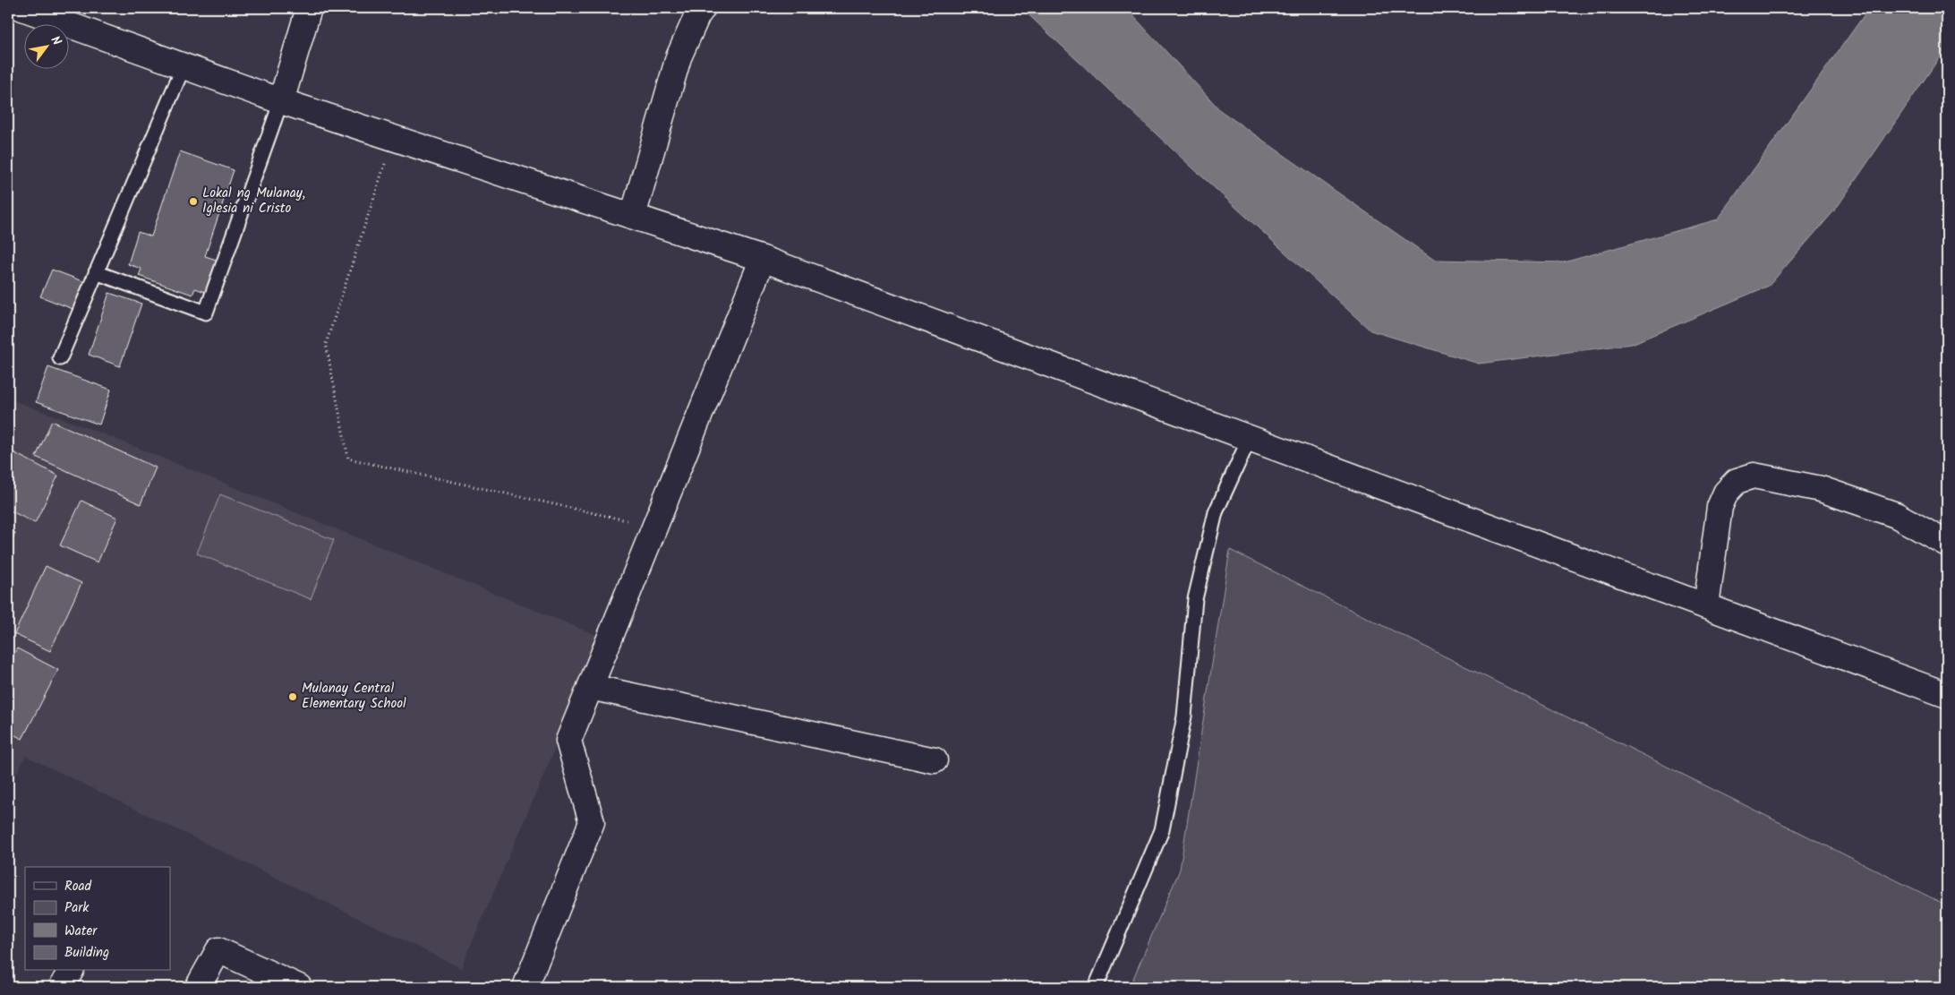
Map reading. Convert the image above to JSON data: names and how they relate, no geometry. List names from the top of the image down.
{
  "places": ["Lokal ng Mulanay, Iglesia ni Cristo", "Mulanay Central Elementary School"],
  "legend": [
    "Road",
    "Park",
    "Water",
    "Building"
  ],
  "north": "top right"
}
